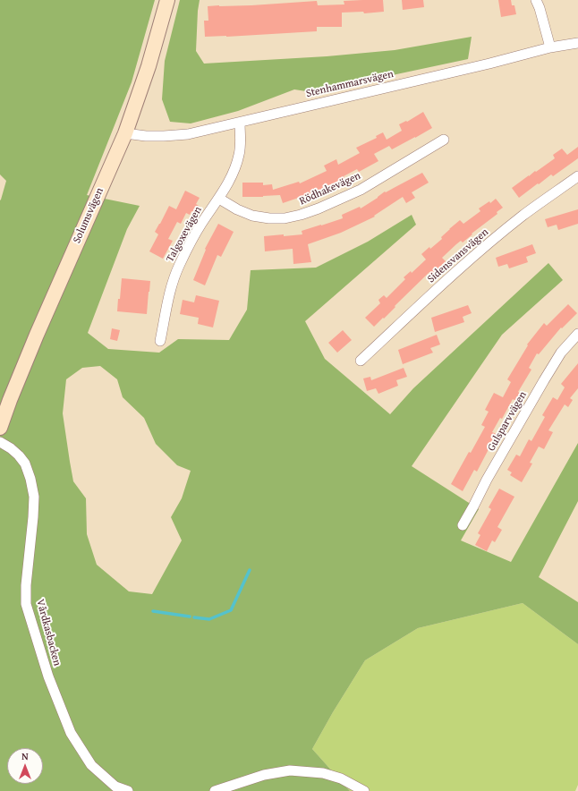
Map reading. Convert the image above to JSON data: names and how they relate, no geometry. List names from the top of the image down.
{
  "streets": {
    "main road": ["Solumsvägen"],
    "street": [
      "Stenhammarsvägen",
      "Rödhakevägen",
      "Talgoxevägen",
      "Sidensvansvägen",
      "Gulsparvvägen",
      "Vårdkasbacken"
    ]
  },
  "crossings": [
    ["Stenhammarsvägen", "Solumsvägen"],
    ["Stenhammarsvägen", "Talgoxevägen"],
    ["Rödhakevägen", "Talgoxevägen"]
  ],
  "north": "top"
}
